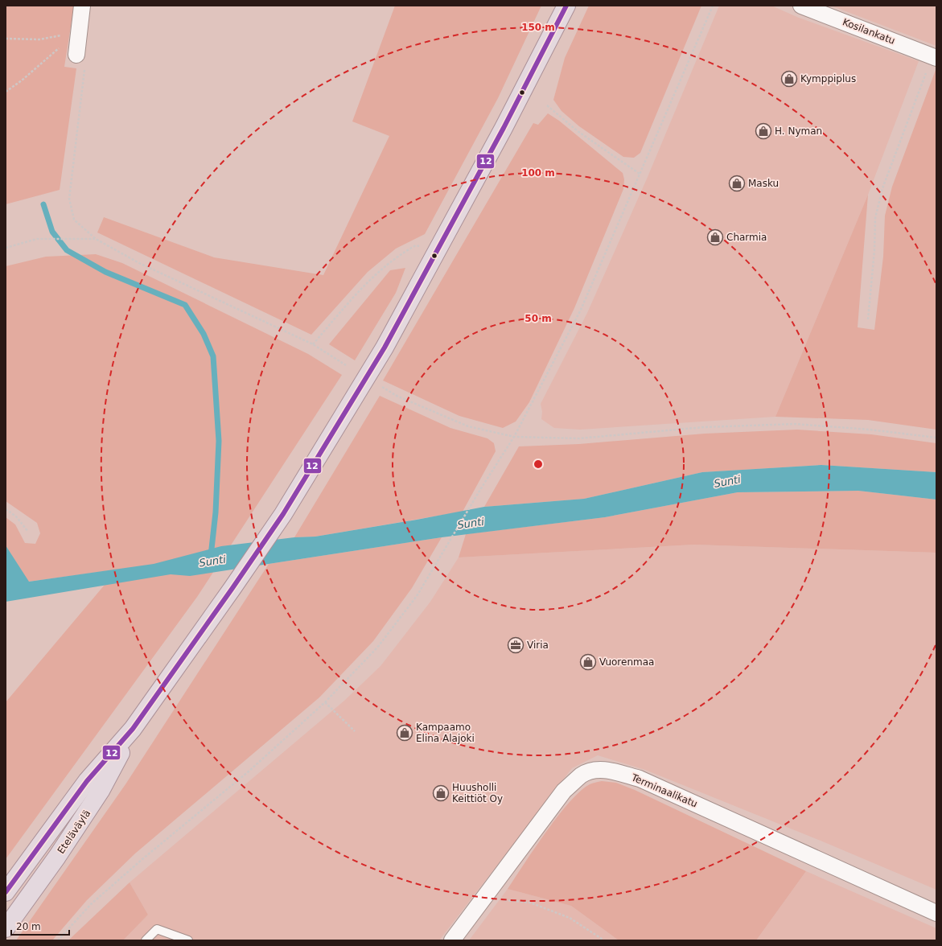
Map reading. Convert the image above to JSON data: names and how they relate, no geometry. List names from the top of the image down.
{
  "streets": {
    "highway": ["Eteläväylä"],
    "street": ["Kosilankatu", "Terminaalikatu"]
  },
  "water": ["Sunti"],
  "places": {
    "shop": [
      "Kymppiplus",
      "H. Nyman",
      "Masku",
      "Charmia",
      "Vuorenmaa",
      "Kampaamo Elina Alajoki",
      "Huusholli Keittiöt Oy"
    ],
    "office": ["Viria"]
  },
  "lines": ["transit line 12"],
  "scale_bar": "20 m",
  "rings": ["150 m", "100 m", "50 m"]
}
